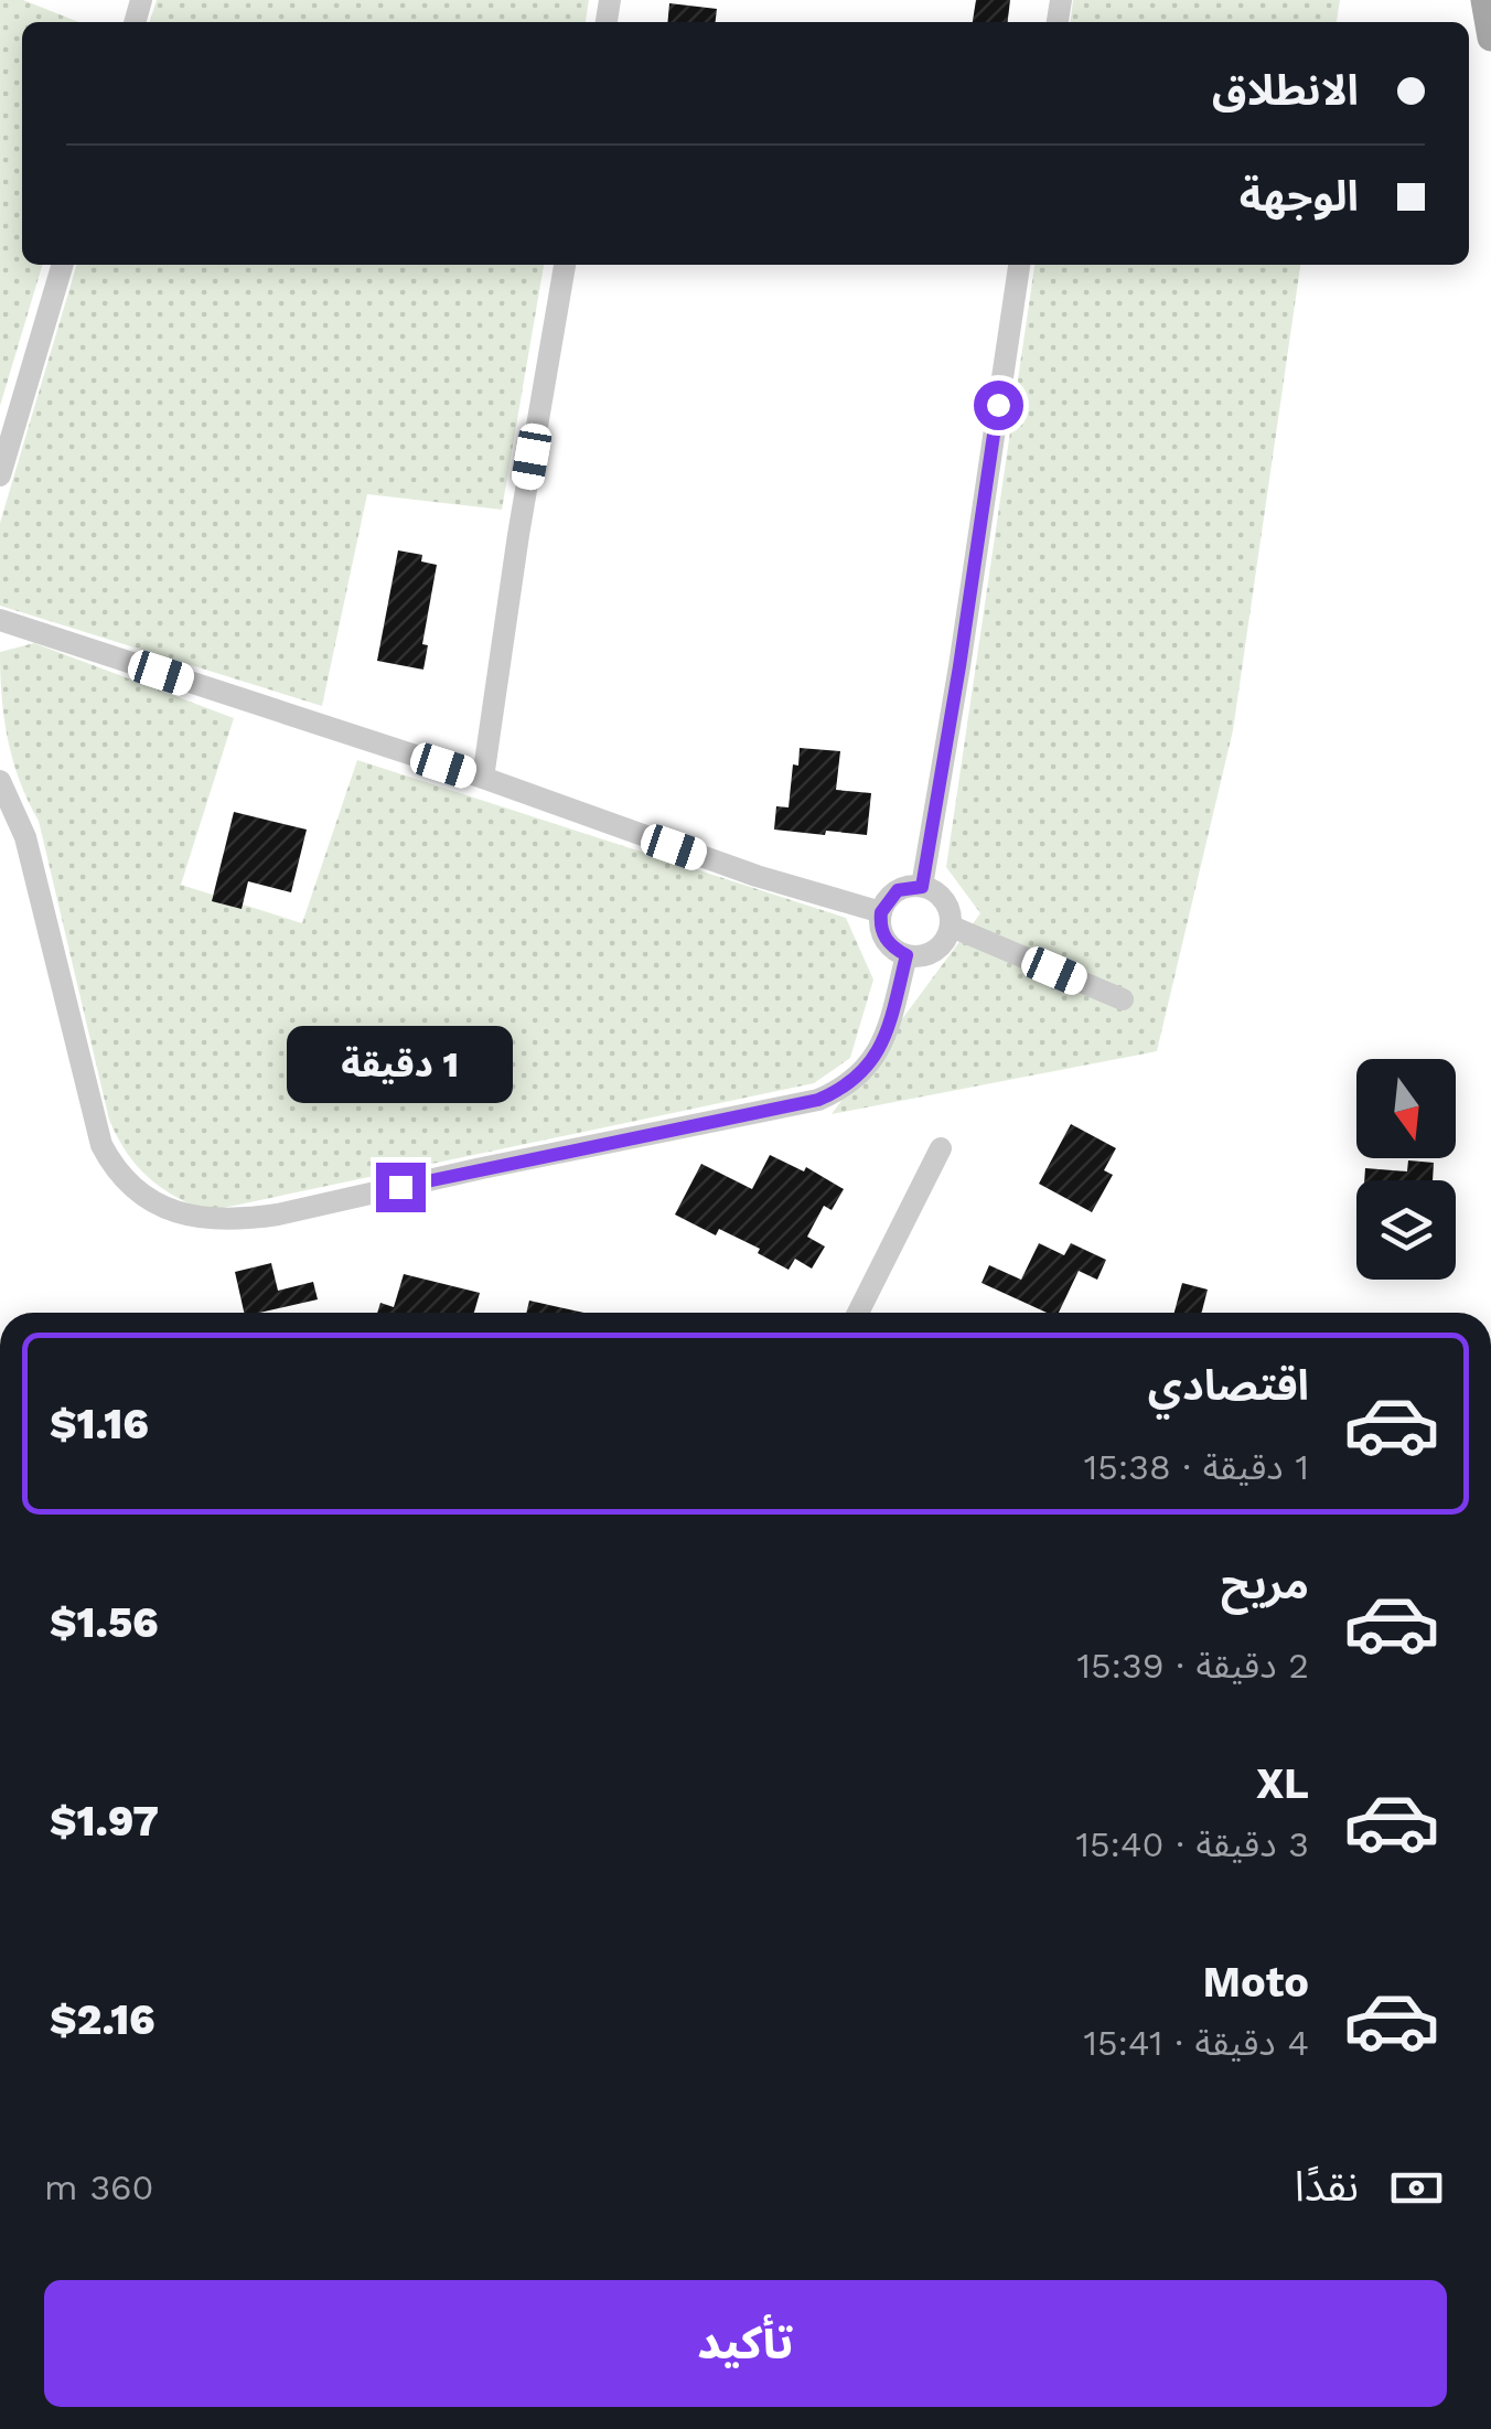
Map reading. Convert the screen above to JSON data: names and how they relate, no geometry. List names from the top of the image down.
{
  "north": "bottom",
  "page": {
    "banner": ["الانطلاق", "الوجهة"],
    "bubble": "1 دقيقة",
    "list": [
      {
        "name": "اقتصادي",
        "note": "1 دقيقة · 15:38",
        "value": "$1.16"
      },
      {
        "name": "مريح",
        "note": "2 دقيقة · 15:39",
        "value": "$1.56"
      },
      {
        "name": "XL",
        "note": "3 دقيقة · 15:40",
        "value": "$1.97"
      },
      {
        "name": "Moto",
        "note": "4 دقيقة · 15:41",
        "value": "$2.16"
      }
    ],
    "pay": ["نقدًا", "360 m"],
    "buttons": "تأكيد"
  }
}
